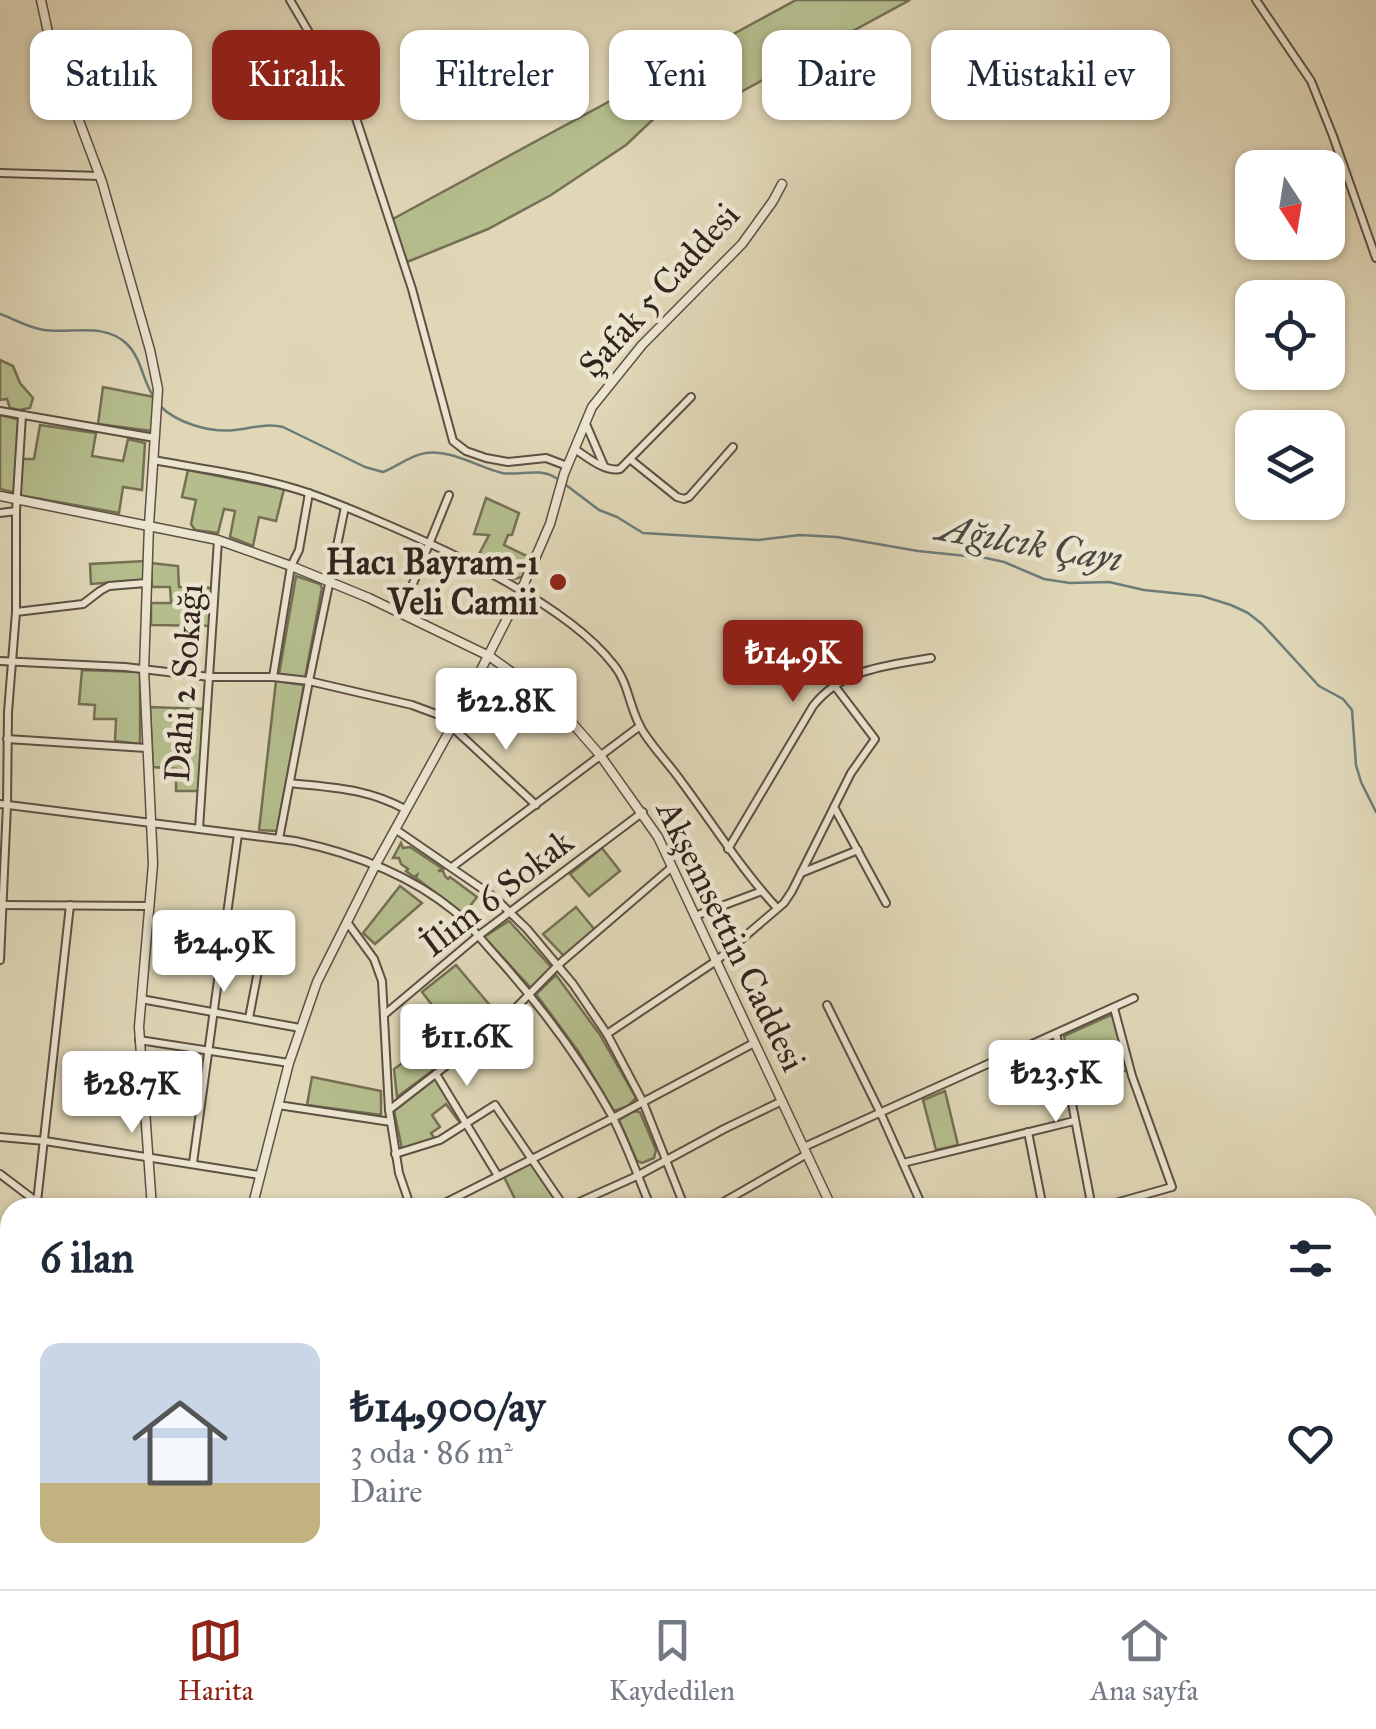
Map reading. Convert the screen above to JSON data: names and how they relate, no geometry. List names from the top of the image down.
{
  "streets": {
    "street": [
      "Şafak 5 Caddesi",
      "Dahi 2 Sokağı",
      "İlim 6 Sokak",
      "Akşemsettin Caddesi"
    ]
  },
  "crossings": [
    ["Şafak 5 Caddesi", "Akşemsettin Caddesi"],
    ["Dahi 2 Sokağı", "Akşemsettin Caddesi"],
    ["İlim 6 Sokak", "Akşemsettin Caddesi"]
  ],
  "water": ["Ağılcık Çayı"],
  "places": ["Hacı Bayram-ı Veli Camii"],
  "north": "bottom",
  "page": {
    "chip": [
      "Satılık",
      "Kiralık",
      "Filtreler",
      "Yeni",
      "Daire",
      "Müstakil ev"
    ],
    "price": [
      "₺14.9K",
      "₺22.8K",
      "₺24.9K",
      "₺11.6K",
      "₺23.5K",
      "₺28.7K"
    ],
    "heading": "6 ilan",
    "list": [
      {
        "name": "₺14,900/ay",
        "note": "3 oda · 86 m² · Daire"
      }
    ],
    "tabs": ["Harita", "Kaydedilen", "Ana sayfa"]
  }
}
